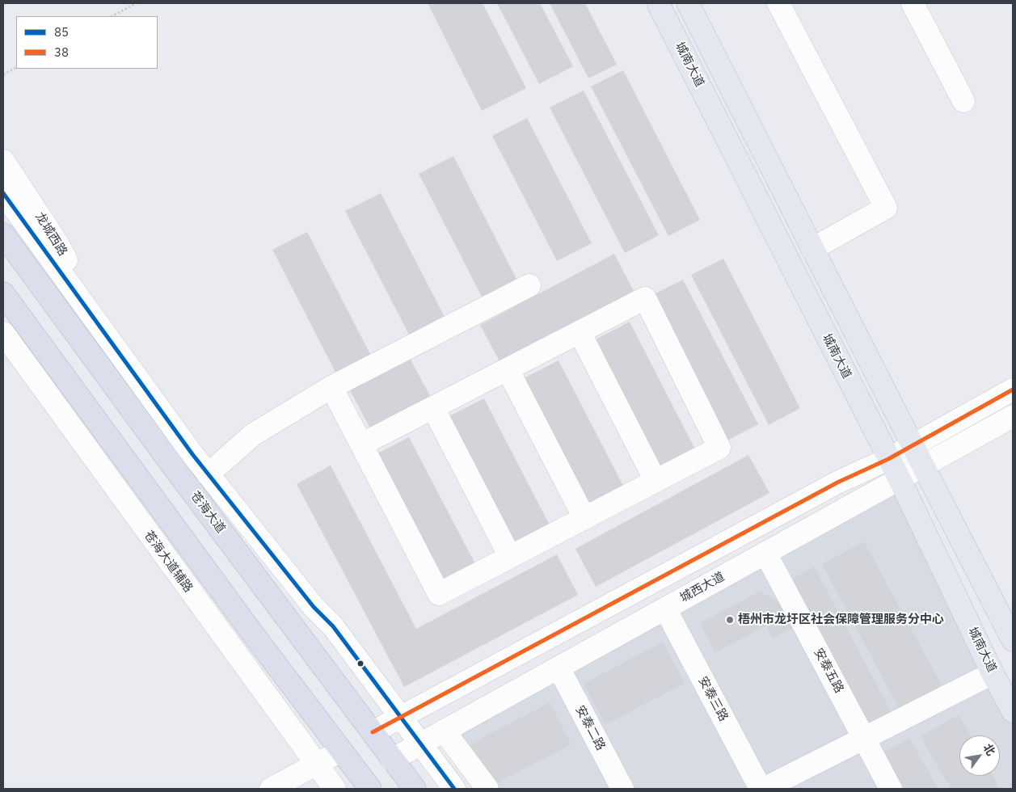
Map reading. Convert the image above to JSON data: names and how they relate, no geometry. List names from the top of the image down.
{
  "streets": {
    "highway": ["苍海大道"],
    "main road": ["城南大道"],
    "street": [
      "龙城西路",
      "苍海大道辅路",
      "城西大道",
      "安泰五路",
      "安泰三路",
      "安泰二路"
    ]
  },
  "crossings": [
    ["城南大道", "城西大道"],
    ["苍海大道", "城西大道"],
    ["城西大道", "安泰五路"],
    ["城西大道", "安泰三路"],
    ["城西大道", "安泰二路"]
  ],
  "places": ["梧州市龙圩区社会保障管理服务分中心"],
  "lines": ["transit line 85", "transit line 38"],
  "legend": ["85", "38"],
  "north": "top right"
}
